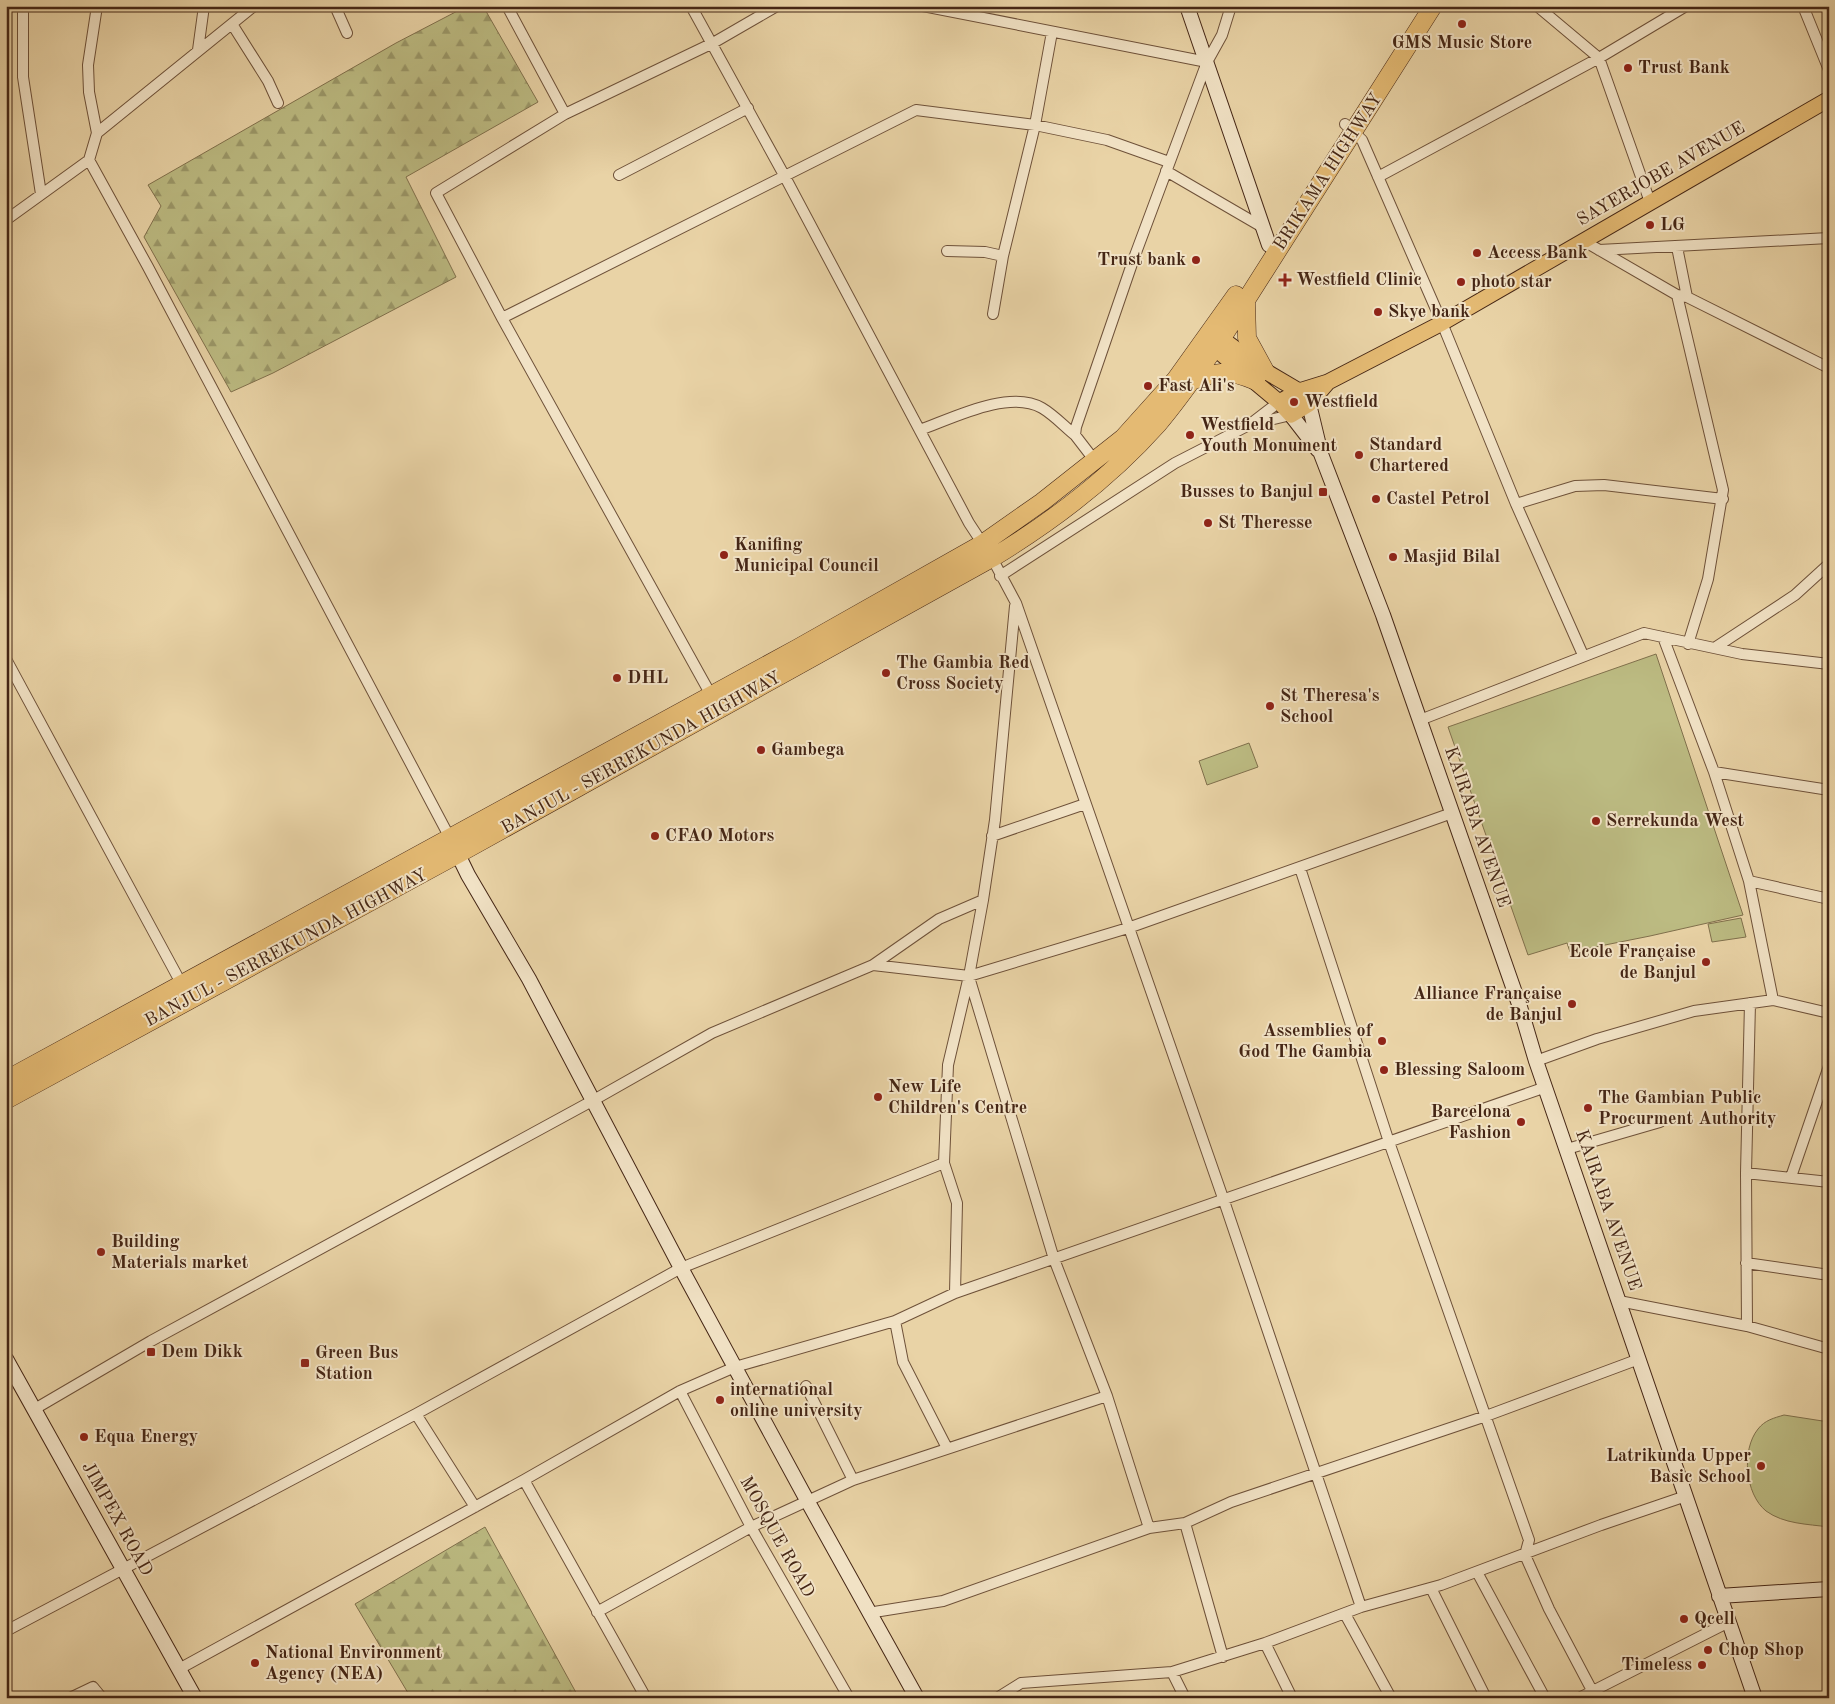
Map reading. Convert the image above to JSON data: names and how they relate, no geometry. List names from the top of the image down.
{
  "streets": {
    "highway": ["BRIKAMA HIGHWAY", "BANJUL - SERREKUNDA HIGHWAY"],
    "main road": ["SAYERJOBE AVENUE", "KAIRABA AVENUE"],
    "street": ["JIMPEX ROAD", "MOSQUE ROAD"]
  },
  "crossings": [
    ["BRIKAMA HIGHWAY", "BANJUL - SERREKUNDA HIGHWAY"],
    ["BRIKAMA HIGHWAY", "KAIRABA AVENUE"],
    ["SAYERJOBE AVENUE", "KAIRABA AVENUE"],
    ["BANJUL - SERREKUNDA HIGHWAY", "KAIRABA AVENUE"]
  ],
  "places": {
    "other": [
      "GMS Music Store",
      "Trust Bank",
      "LG",
      "Access Bank",
      "Trust bank",
      "photo star",
      "Skye bank",
      "Fast Ali's",
      "Westfield",
      "Westfield Youth Monument",
      "Standard Chartered",
      "Castel Petrol",
      "St Theresse",
      "Kanifing Municipal Council",
      "Masjid Bilal",
      "The Gambia Red Cross Society",
      "DHL",
      "St Theresa's School",
      "Gambega",
      "Serrekunda West",
      "CFAO Motors",
      "Ecole Française de Banjul",
      "Alliance Française de Banjul",
      "Assemblies of God The Gambia",
      "Blessing Saloom",
      "New Life Children's Centre",
      "The Gambian Public Procurment Authority",
      "Barcelona Fashion",
      "Building Materials market",
      "international online university",
      "Equa Energy",
      "Latrikunda Upper Basic School",
      "Qcell",
      "Chop Shop",
      "National Environment Agency (NEA)",
      "Timeless"
    ],
    "health": ["Westfield Clinic"],
    "transit": ["Busses to Banjul", "Dem Dikk", "Green Bus Station"]
  }
}
